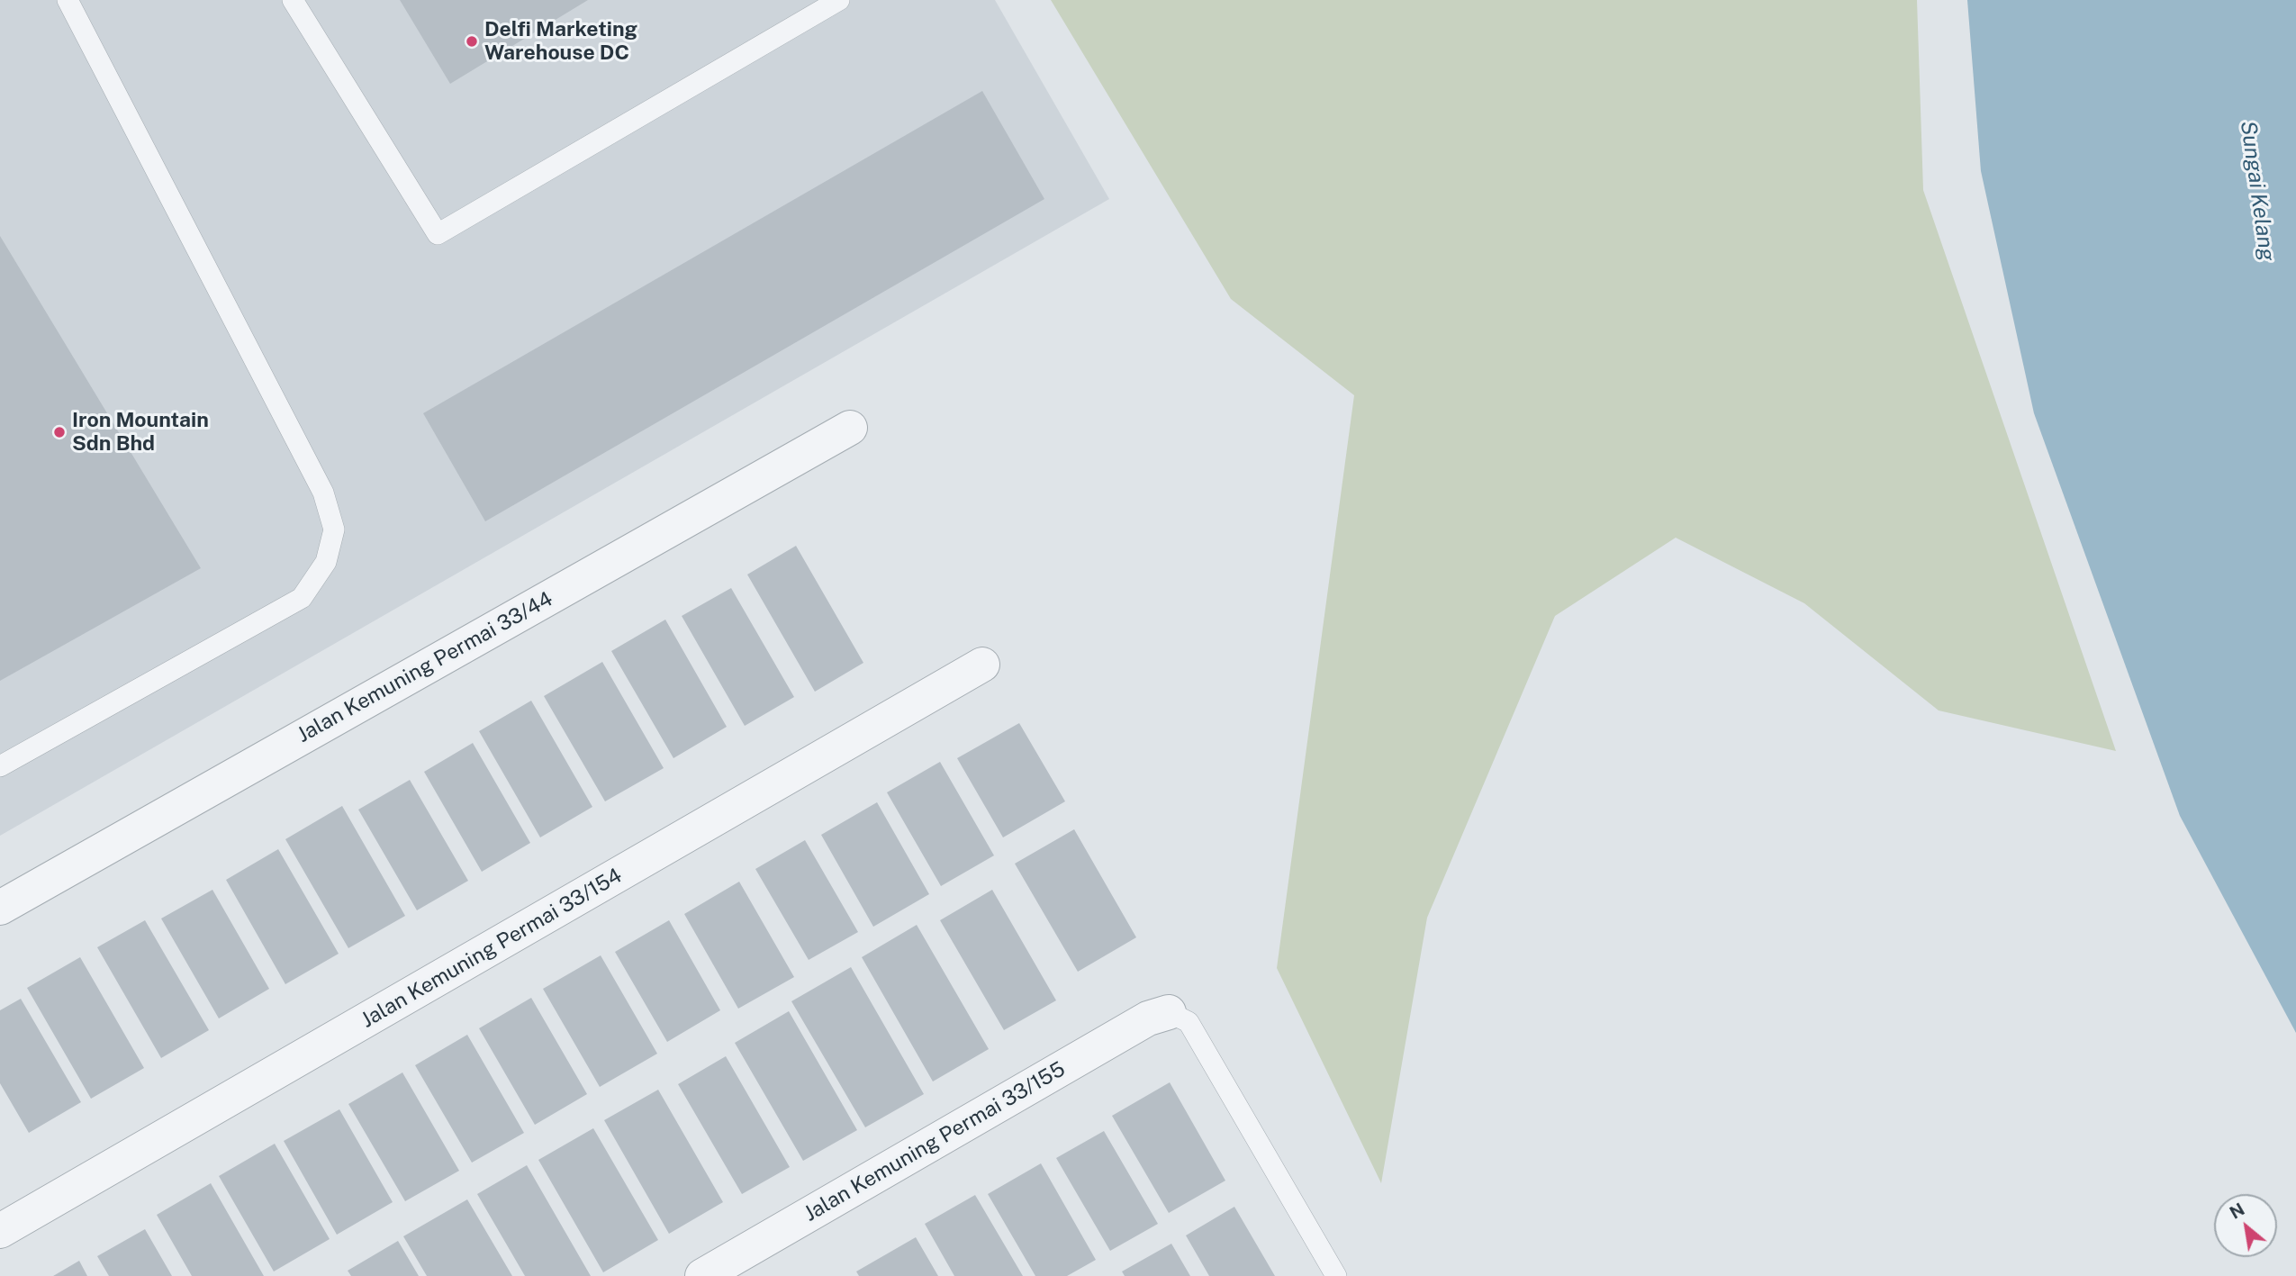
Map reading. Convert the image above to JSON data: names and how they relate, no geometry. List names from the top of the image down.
{
  "streets": {
    "street": ["Jalan Kemuning Permai 33/44", "Jalan Kemuning Permai 33/154", "Jalan Kemuning Permai 33/155"]
  },
  "water": ["Sungai Kelang"],
  "places": ["Delfi Marketing Warehouse DC", "Iron Mountain Sdn Bhd"],
  "north": "top left"
}
